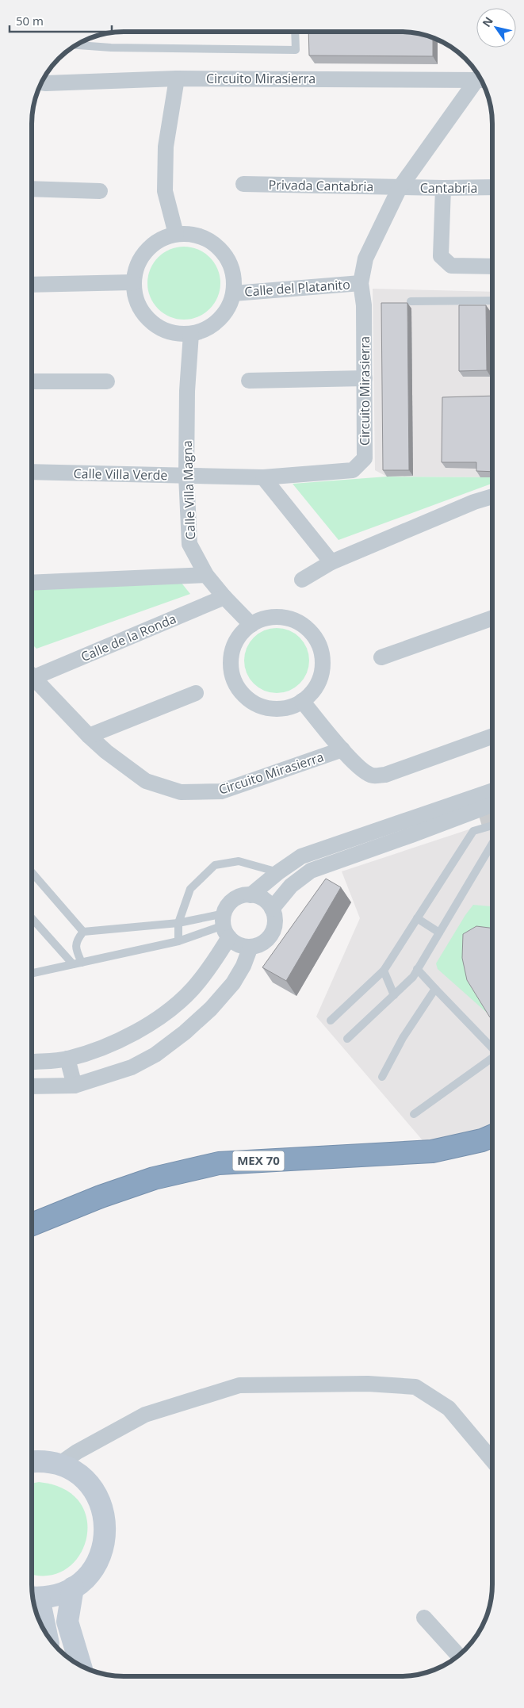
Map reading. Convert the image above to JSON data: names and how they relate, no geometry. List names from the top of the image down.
{
  "streets": {
    "highway": ["MEX 70"],
    "street": [
      "Circuito Mirasierra",
      "Privada Cantabria",
      "Cantabria",
      "Calle del Platanito",
      "Calle Villa Verde",
      "Calle Villa Magna",
      "Calle de la Ronda"
    ]
  },
  "crossings": [
    ["Circuito Mirasierra", "Privada Cantabria"],
    ["Circuito Mirasierra", "Cantabria"],
    ["Circuito Mirasierra", "Calle del Platanito"],
    ["Circuito Mirasierra", "Calle Villa Verde"],
    ["Privada Cantabria", "Cantabria"],
    ["Calle del Platanito", "Calle Villa Magna"],
    ["Calle Villa Verde", "Calle Villa Magna"],
    ["Calle Villa Magna", "Calle de la Ronda"]
  ],
  "scale_bar": "50 m",
  "north": "top left"
}
